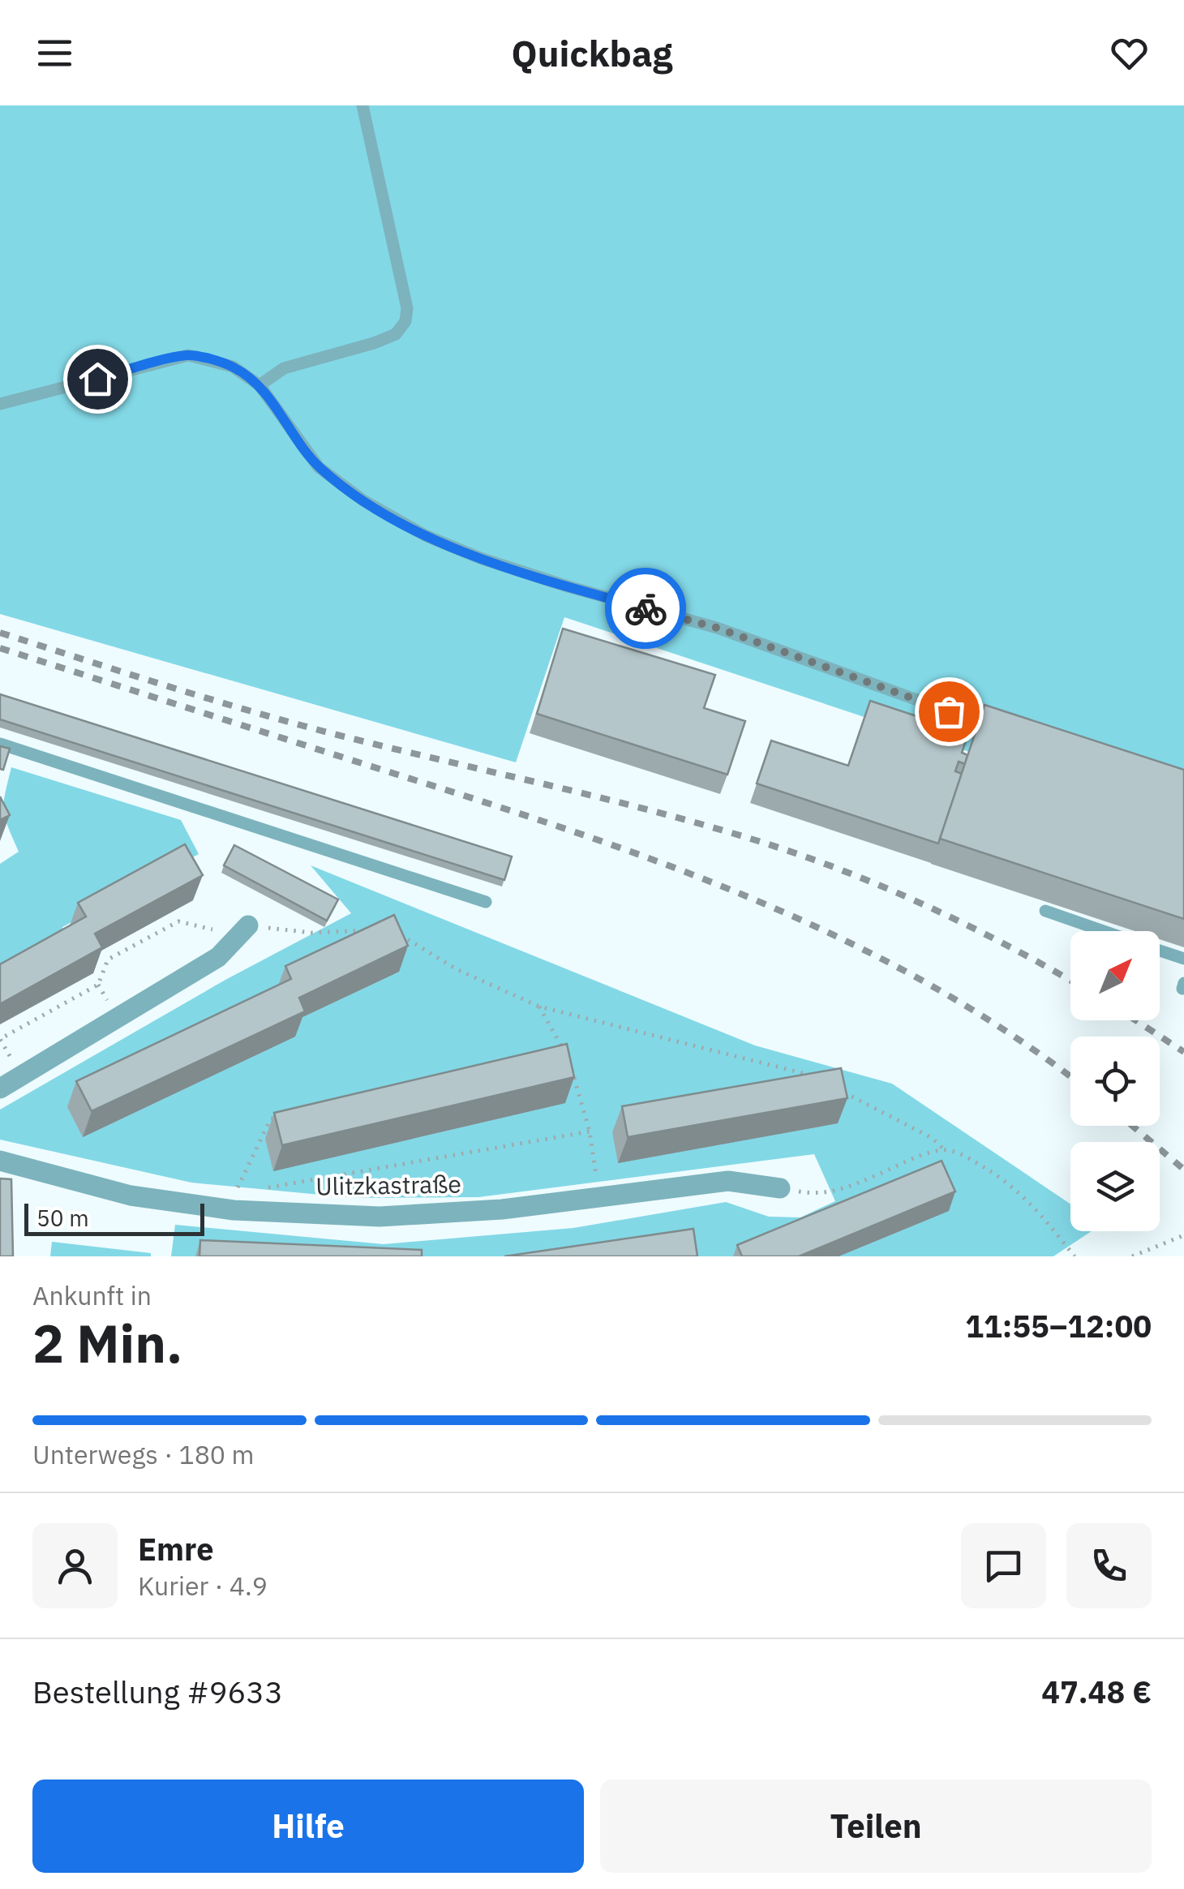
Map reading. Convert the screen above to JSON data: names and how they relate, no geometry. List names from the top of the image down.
{
  "streets": {
    "street": ["Ulitzkastraße"]
  },
  "scale_bar": "50 m",
  "north": "top right",
  "page": {
    "header": "Quickbag",
    "scale": "50 m",
    "heading": ["2 Min.", "Ankunft in", "11:55–12:00"],
    "panel": [
      "Emre",
      "Kurier · 4.9",
      "Bestellung #9633",
      "47.48 €"
    ],
    "bar": "Unterwegs · 180 m",
    "buttons": ["Hilfe", "Teilen"]
  }
}
